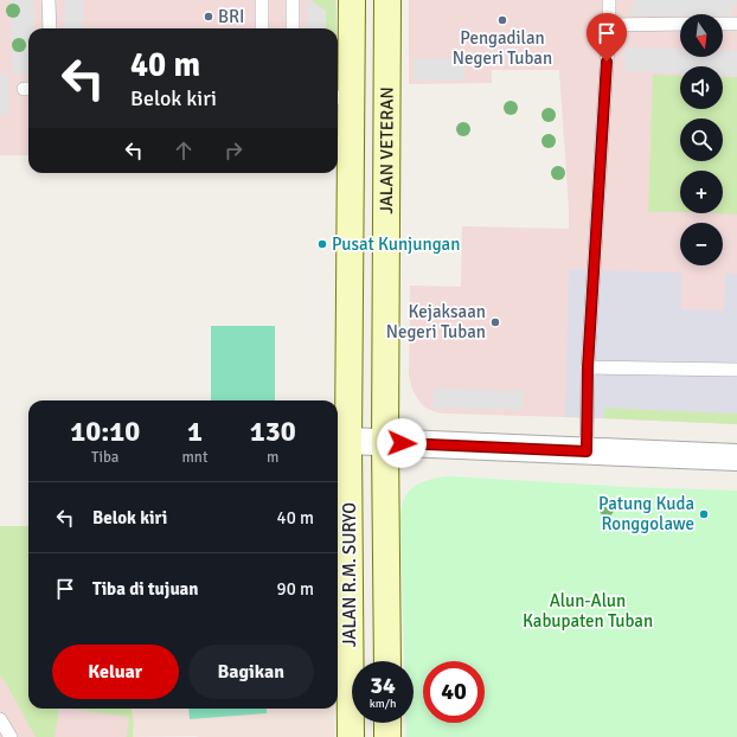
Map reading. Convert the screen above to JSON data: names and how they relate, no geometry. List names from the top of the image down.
{
  "streets": {
    "main road": ["JALAN VETERAN", "JALAN R.M. SURYO"]
  },
  "crossings": [
    ["JALAN VETERAN", "JALAN R.M. SURYO"]
  ],
  "parks": ["Alun-Alun Kabupaten Tuban"],
  "places": [
    "BRI",
    "Pengadilan Negeri Tuban",
    "Pusat Kunjungan",
    "Kejaksaan Negeri Tuban",
    "Patung Kuda Ronggolawe"
  ],
  "north": "bottom",
  "page": {
    "map_buttons": ["+", "−"],
    "turn": ["40 m", "Belok kiri"],
    "eta": [
      "10:10",
      "Tiba",
      "1",
      "mnt",
      "130",
      "m"
    ],
    "list": [
      {
        "name": "Belok kiri",
        "value": "40 m"
      },
      {
        "name": "Tiba di tujuan",
        "value": "90 m"
      }
    ],
    "buttons": ["Keluar", "Bagikan"],
    "speed": "34 km/h",
    "limit": "40"
  }
}
